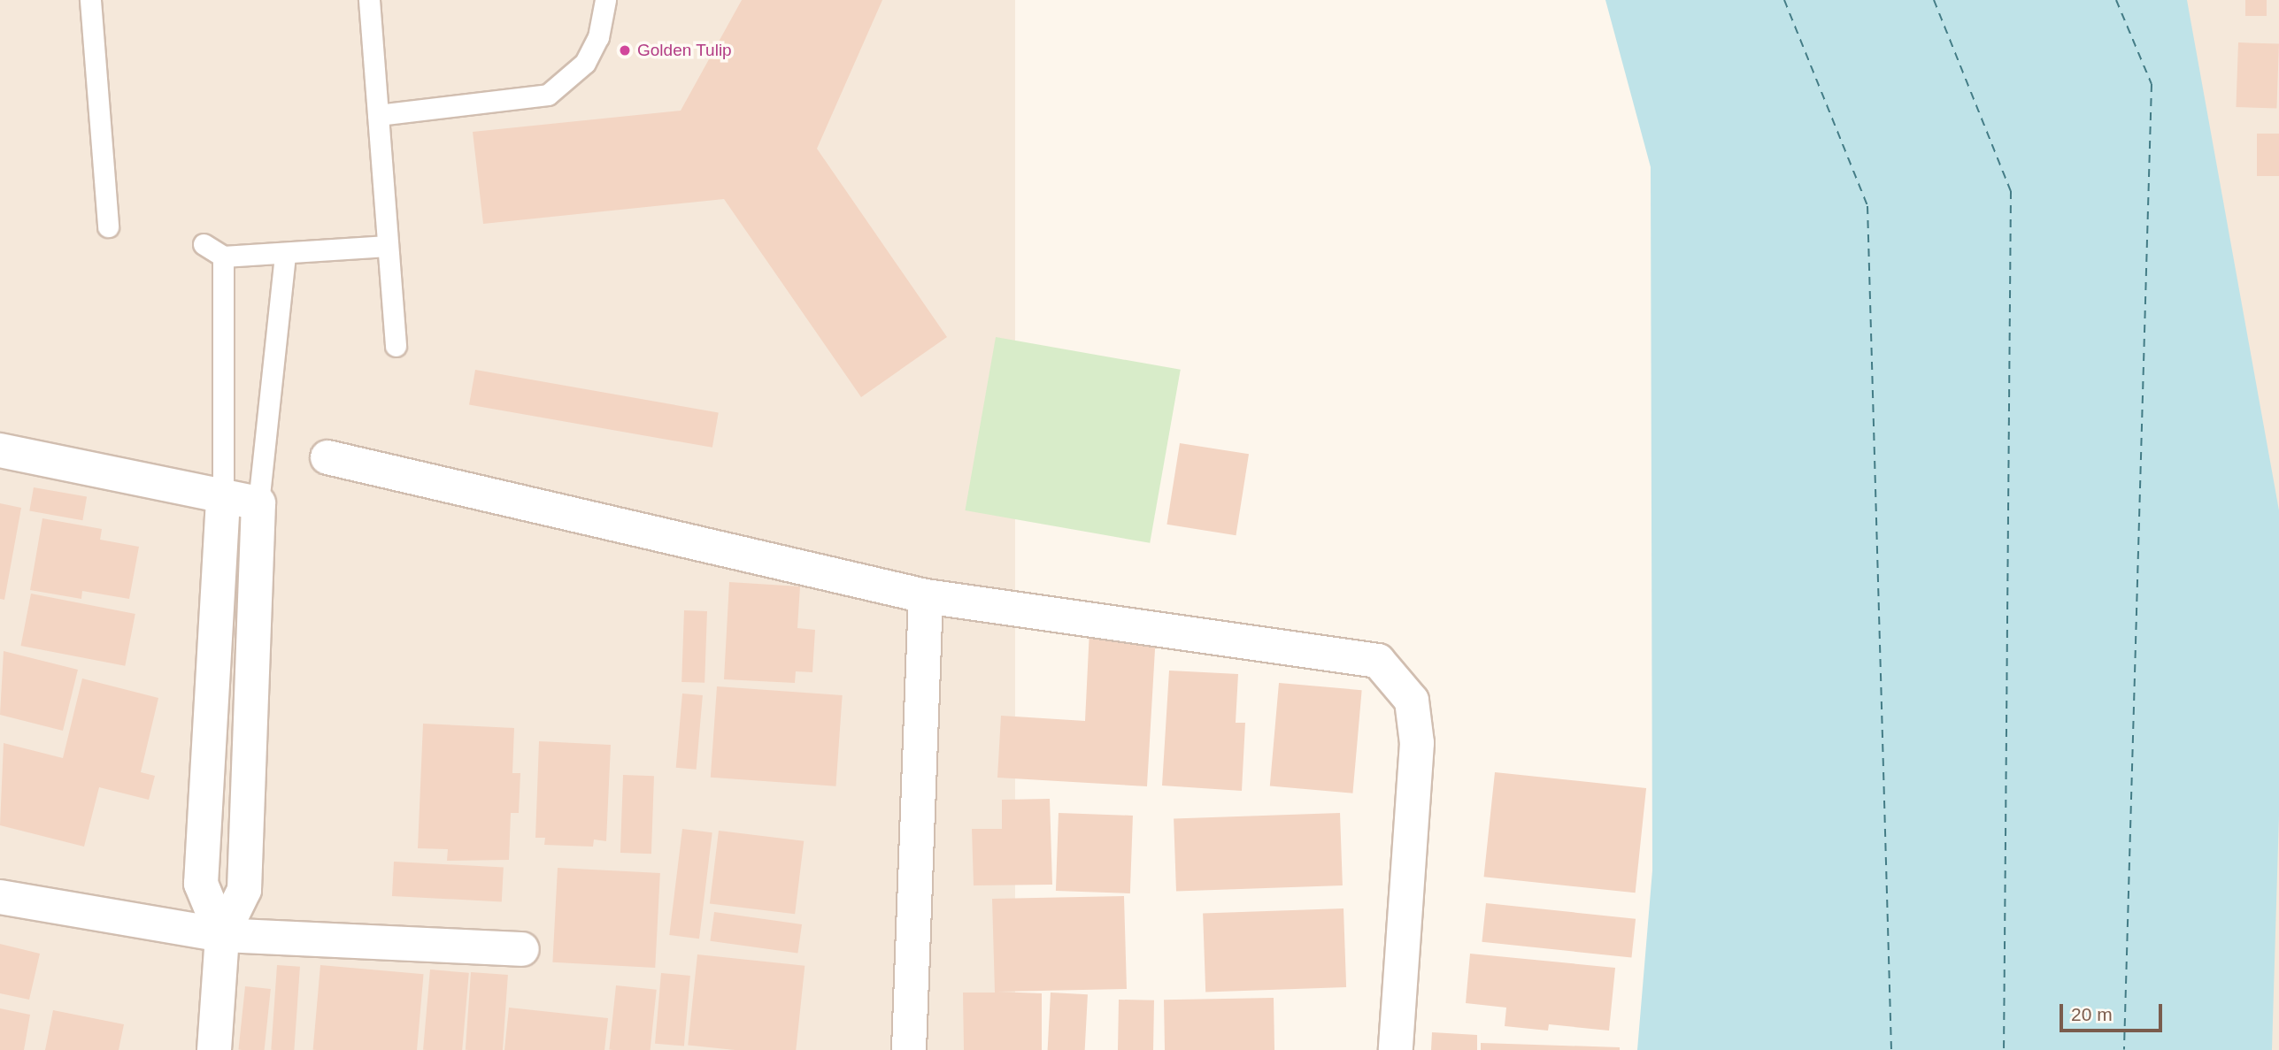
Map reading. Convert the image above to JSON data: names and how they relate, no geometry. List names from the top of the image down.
{
  "places": ["Golden Tulip"],
  "scale_bar": "20 m"
}
